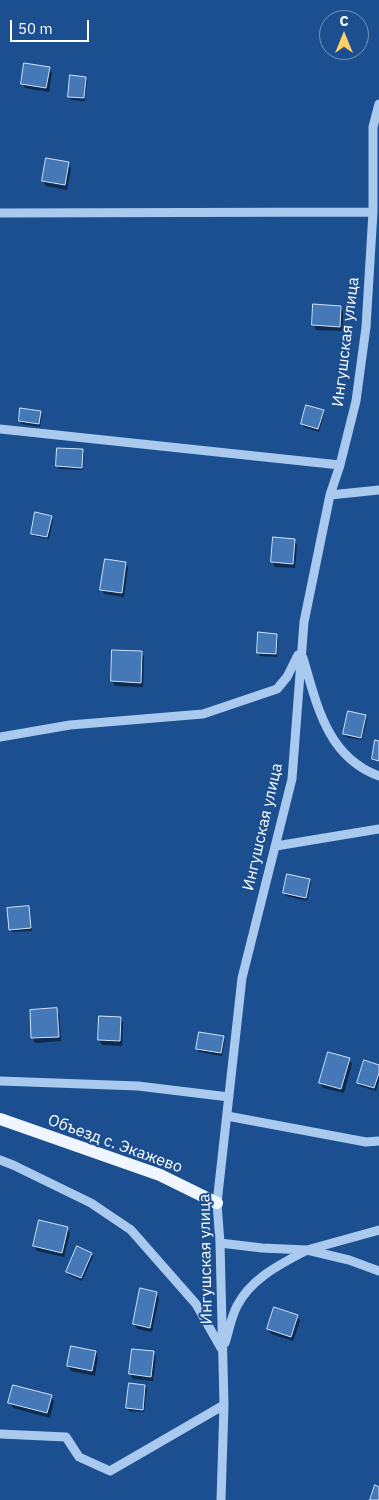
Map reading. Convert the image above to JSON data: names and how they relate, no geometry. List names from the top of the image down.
{
  "streets": {
    "main road": ["Объезд с. Экажево"],
    "street": ["Ингушская улица"]
  },
  "crossings": [
    ["Ингушская улица", "Объезд с. Экажево"]
  ],
  "scale_bar": "50 m",
  "north": "top"
}
